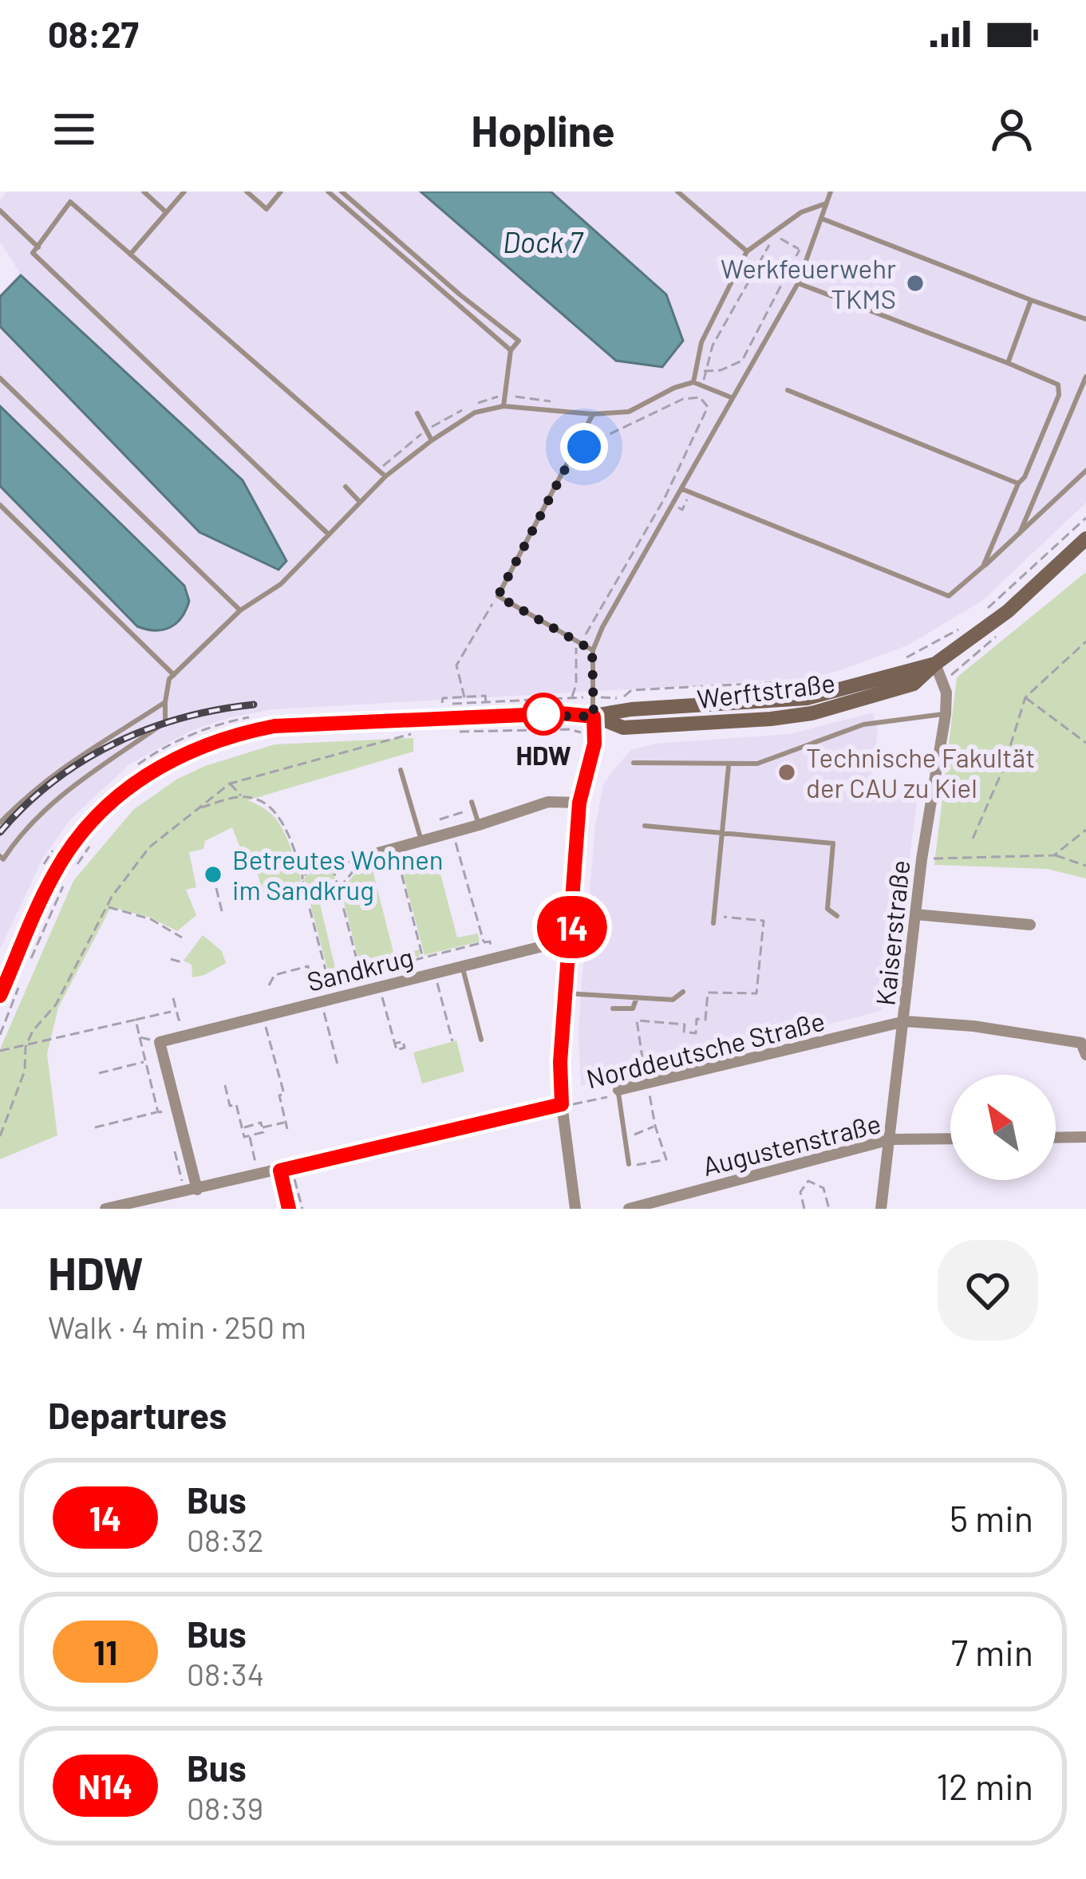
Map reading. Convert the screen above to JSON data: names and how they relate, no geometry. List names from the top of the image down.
{
  "streets": {
    "main road": ["Werftstraße"],
    "street": [
      "Kaiserstraße",
      "Sandkrug",
      "Norddeutsche Straße",
      "Augustenstraße"
    ]
  },
  "crossings": [
    ["Werftstraße", "Kaiserstraße"],
    ["Kaiserstraße", "Norddeutsche Straße"],
    ["Kaiserstraße", "Augustenstraße"]
  ],
  "water": ["Dock 7"],
  "places": [
    "Werkfeuerwehr TKMS",
    "HDW",
    "Technische Fakultät der CAU zu Kiel",
    "Betreutes Wohnen im Sandkrug"
  ],
  "lines": ["bus line 14"],
  "north": "top left",
  "page": {
    "status": "08:27",
    "header": "Hopline",
    "on_map": "14",
    "heading": [
      ["HDW", "Walk · 4 min · 250 m"],
      "Departures"
    ],
    "list": [
      {
        "mark": "14",
        "name": "Bus",
        "note": "08:32",
        "value": "5 min"
      },
      {
        "mark": "11",
        "name": "Bus",
        "note": "08:34",
        "value": "7 min"
      },
      {
        "mark": "N14",
        "name": "Bus",
        "note": "08:39",
        "value": "12 min"
      }
    ]
  }
}
